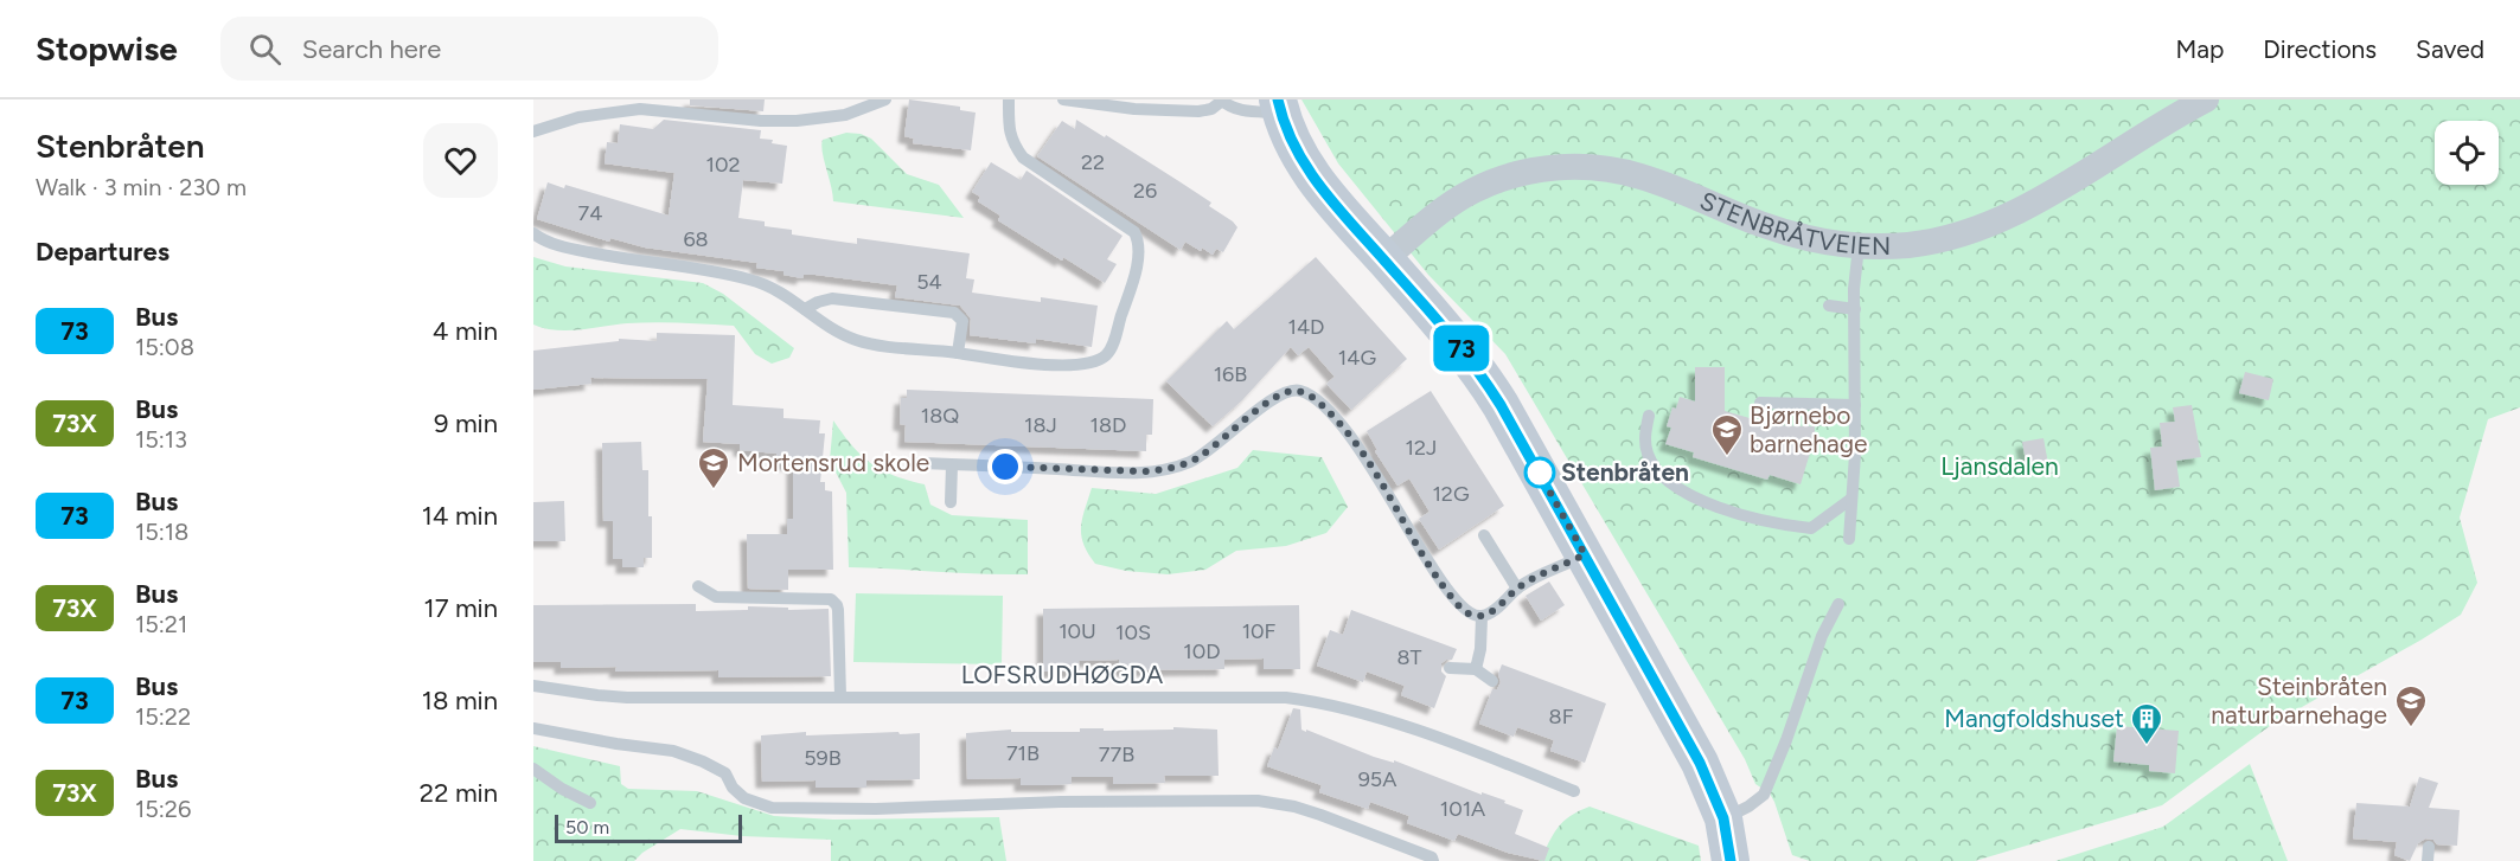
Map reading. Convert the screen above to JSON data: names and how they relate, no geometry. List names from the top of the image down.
{
  "streets": {
    "street": ["STENBRÅTVEIEN"],
    "lane": ["LOFSRUDHØGDA"]
  },
  "parks": ["Ljansdalen"],
  "places": {
    "school or university": ["Bjørnebo barnehage", "Mortensrud skole", "Steinbråten naturbarnehage"],
    "other": ["Stenbråten"],
    "building": ["Mangfoldshuset"]
  },
  "lines": ["bus line 73"],
  "house_numbers": [
    "22",
    "102",
    "26",
    "74",
    "68",
    "54",
    "14D",
    "14G",
    "16B",
    "18Q",
    "18J",
    "18D",
    "12J",
    "12G",
    "10U",
    "10F",
    "10S",
    "10D",
    "8T",
    "8F",
    "71B",
    "77B",
    "59B",
    "95A",
    "101A"
  ],
  "scale_bar": "50 m",
  "page": {
    "header": "Stopwise",
    "search": "Search here",
    "nav": ["Map", "Directions", "Saved"],
    "heading": [
      ["Stenbråten", "Walk · 3 min · 230 m"],
      "Departures"
    ],
    "on_map": "73",
    "list": [
      {
        "mark": "73",
        "name": "Bus",
        "note": "15:08",
        "value": "4 min"
      },
      {
        "mark": "73X",
        "name": "Bus",
        "note": "15:13",
        "value": "9 min"
      },
      {
        "mark": "73",
        "name": "Bus",
        "note": "15:18",
        "value": "14 min"
      },
      {
        "mark": "73X",
        "name": "Bus",
        "note": "15:21",
        "value": "17 min"
      },
      {
        "mark": "73",
        "name": "Bus",
        "note": "15:22",
        "value": "18 min"
      },
      {
        "mark": "73X",
        "name": "Bus",
        "note": "15:26",
        "value": "22 min"
      }
    ],
    "scale": "50 m"
  }
}
